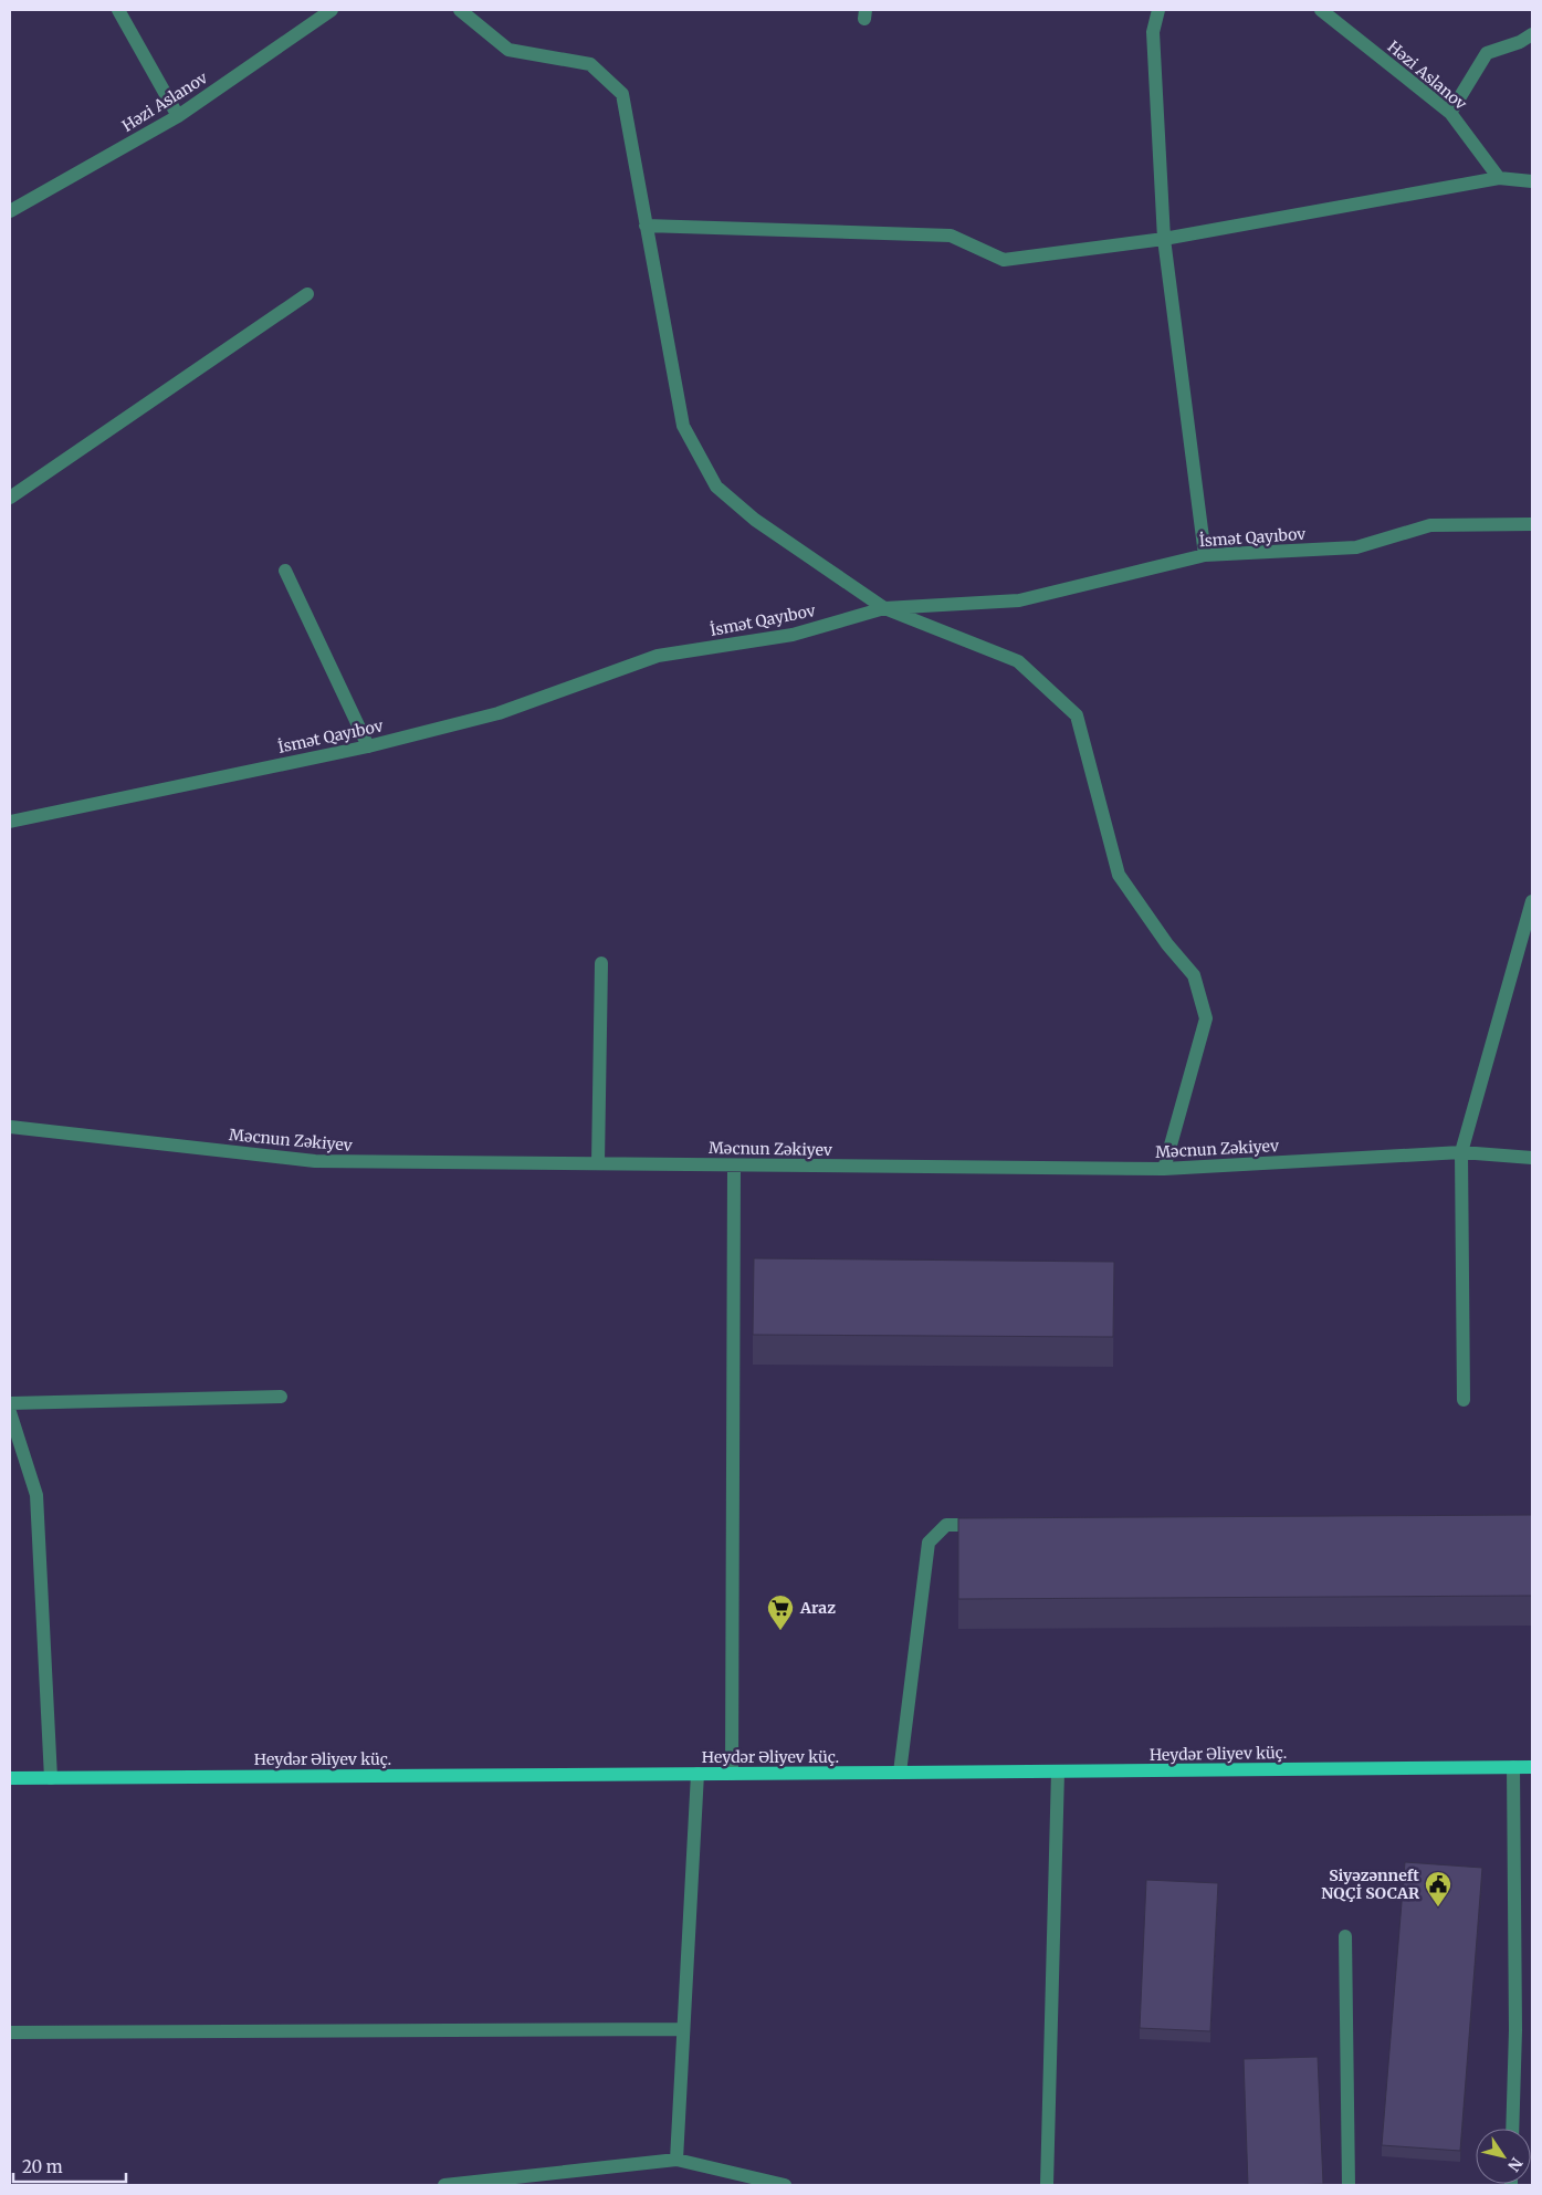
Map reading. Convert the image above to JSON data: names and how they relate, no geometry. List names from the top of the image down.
{
  "streets": {
    "main road": ["Heydər Əliyev küç."],
    "street": ["Həzi Aslanov", "İsmət Qayıbov", "Məcnun Zəkiyev"]
  },
  "places": {
    "supermarket": ["Araz"],
    "public building": ["Siyəzənneft NQÇİ SOCAR"]
  },
  "scale_bar": "20 m",
  "north": "bottom right"
}
